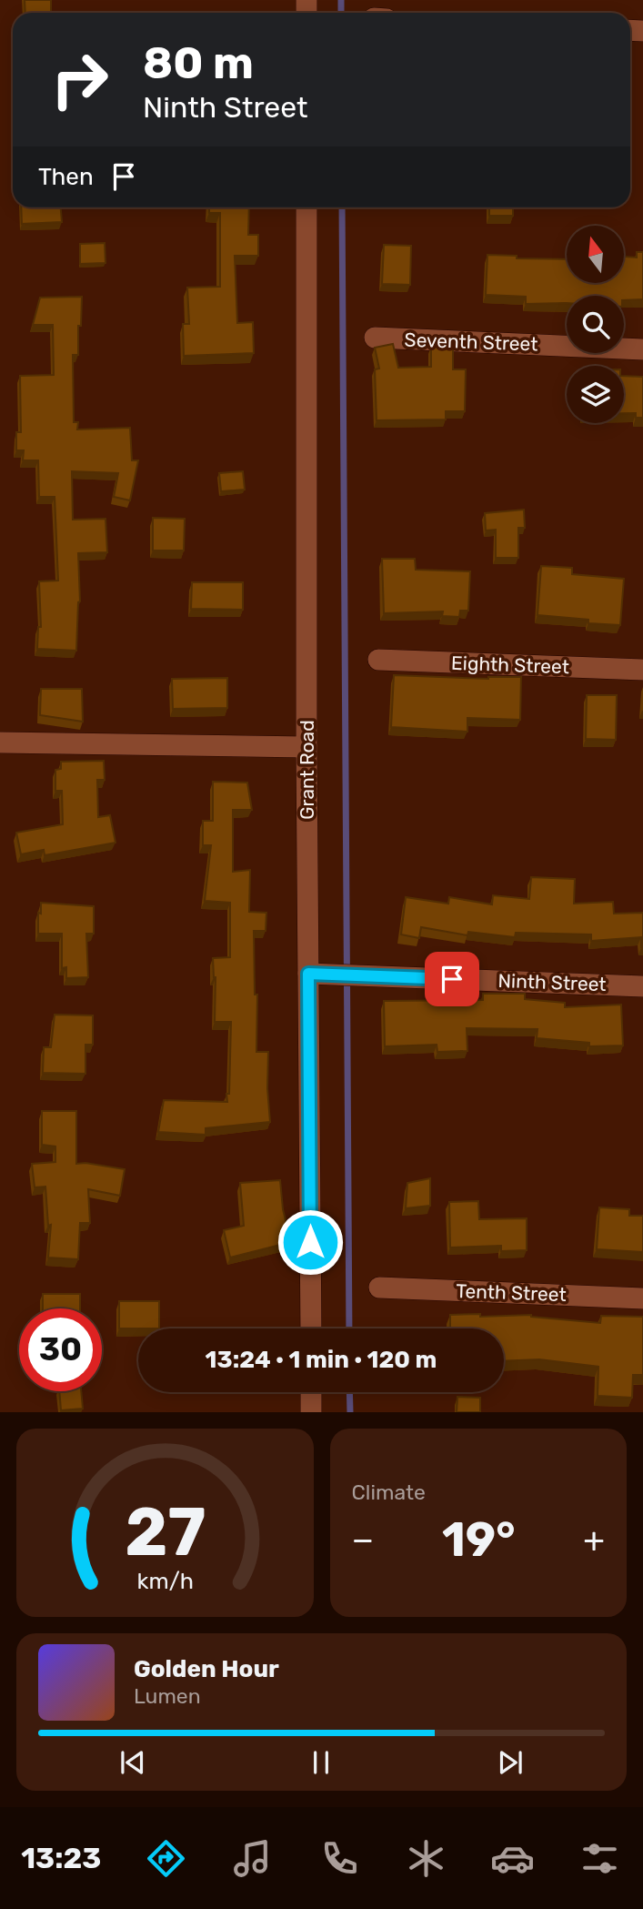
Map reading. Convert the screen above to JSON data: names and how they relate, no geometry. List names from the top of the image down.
{
  "streets": {
    "street": [
      "Seventh Street",
      "Eighth Street",
      "Grant Road",
      "Ninth Street",
      "Tenth Street"
    ]
  },
  "crossings": [
    ["Grant Road", "Ninth Street"]
  ],
  "north": "top",
  "page": {
    "turn": ["80 m", "Ninth Street"],
    "then": "Then",
    "limit": "30",
    "trip": "13:24 · 1 min · 120 m",
    "tile": "Climate",
    "heat": ["−", "19°", "+"],
    "song": ["Golden Hour", "Lumen"],
    "tabs": "13:23",
    "gauge": ["27", "km/h"]
  }
}
